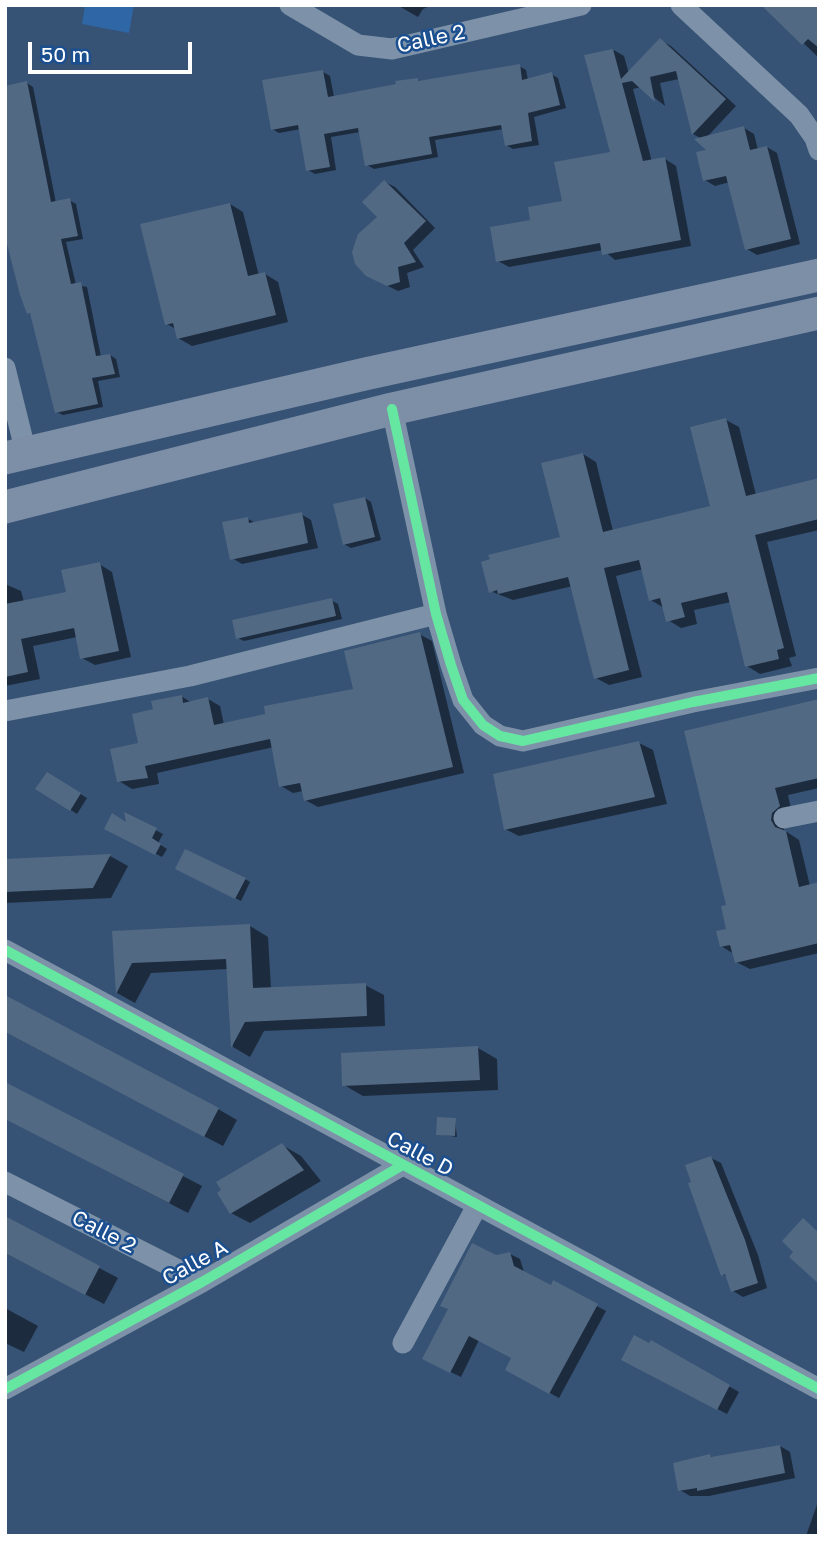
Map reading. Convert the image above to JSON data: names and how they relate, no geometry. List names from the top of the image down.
{
  "streets": {
    "street": ["Calle 2", "Calle D", "Calle A"]
  },
  "crossings": [
    ["Calle 2", "Calle A"],
    ["Calle D", "Calle A"]
  ],
  "scale_bar": "50 m"
}
